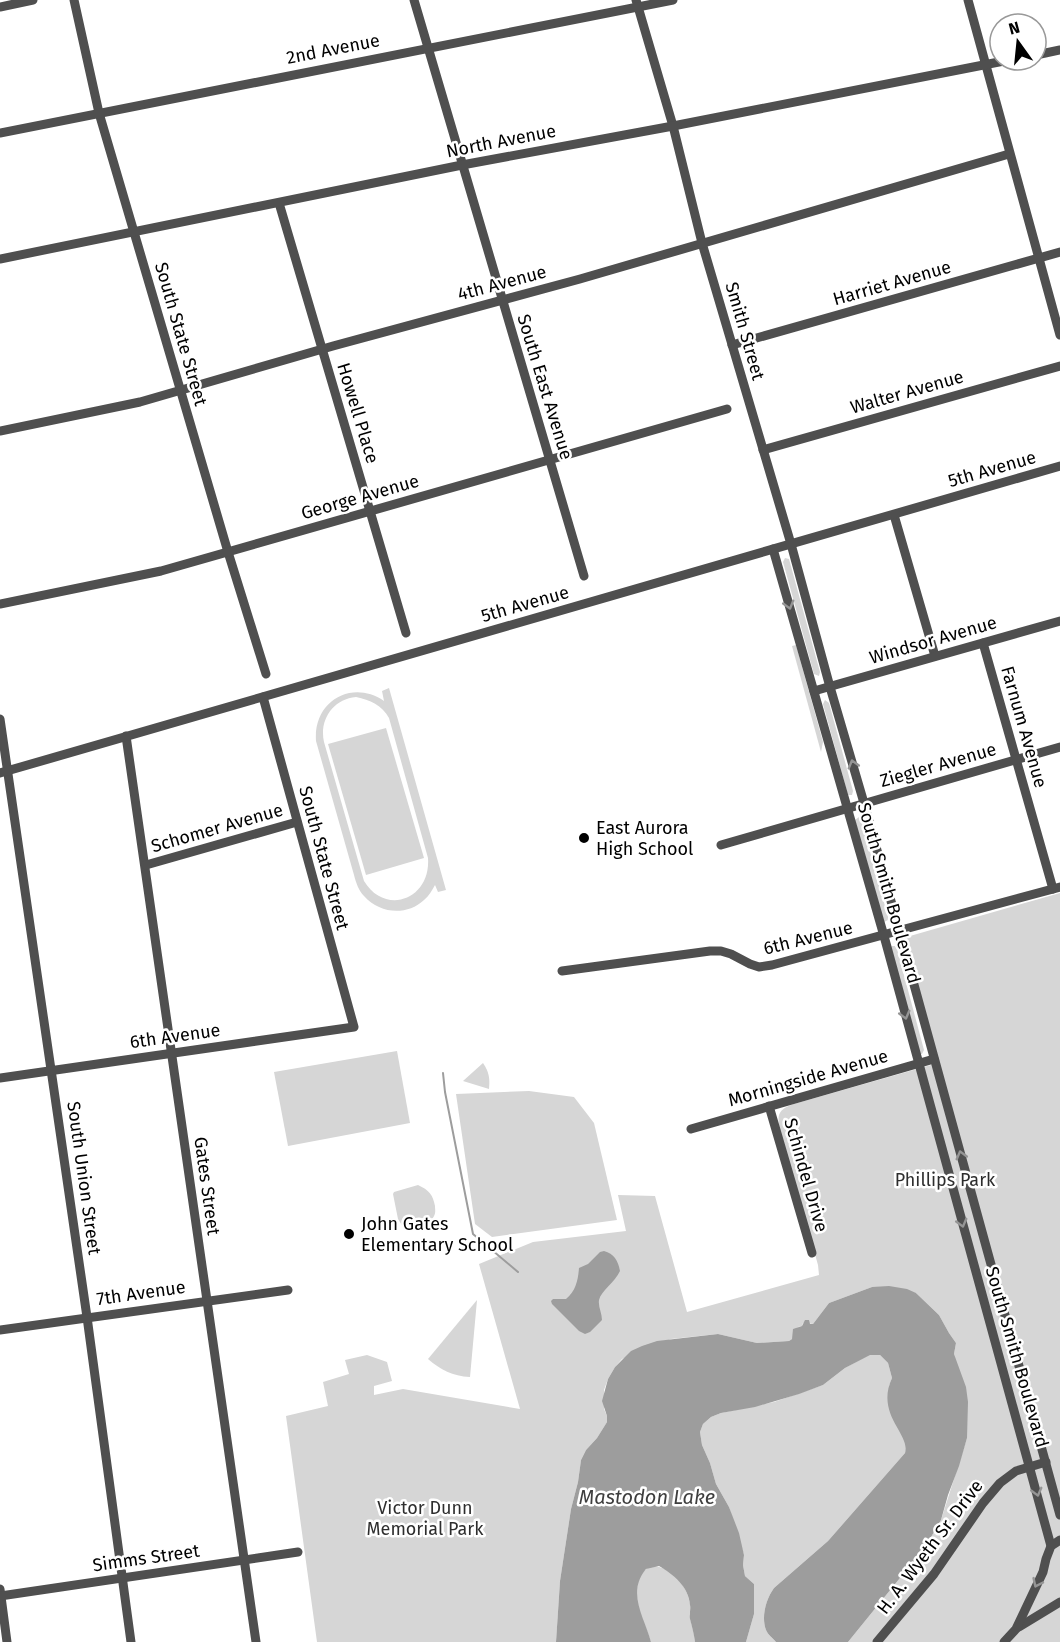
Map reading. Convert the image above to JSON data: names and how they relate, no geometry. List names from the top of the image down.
{
  "streets": {
    "street": [
      "2nd Avenue",
      "North Avenue",
      "4th Avenue",
      "Harriet Avenue",
      "Smith Street",
      "South State Street",
      "South East Avenue",
      "Walter Avenue",
      "Howell Place",
      "5th Avenue",
      "George Avenue",
      "Windsor Avenue",
      "Farnum Avenue",
      "Ziegler Avenue",
      "Schomer Avenue",
      "South Smith Boulevard",
      "6th Avenue",
      "Morningside Avenue",
      "Schindel Drive",
      "South Union Street",
      "Gates Street",
      "7th Avenue",
      "H. A. Wyeth Sr. Drive",
      "Simms Street"
    ]
  },
  "crossings": [
    ["2nd Avenue", "Smith Street"],
    ["2nd Avenue", "South State Street"],
    ["2nd Avenue", "South East Avenue"],
    ["North Avenue", "Smith Street"],
    ["North Avenue", "South State Street"],
    ["North Avenue", "South East Avenue"],
    ["North Avenue", "Howell Place"],
    ["4th Avenue", "Smith Street"],
    ["4th Avenue", "South State Street"],
    ["4th Avenue", "South East Avenue"],
    ["4th Avenue", "Howell Place"],
    ["Harriet Avenue", "Smith Street"],
    ["Smith Street", "Walter Avenue"],
    ["Smith Street", "5th Avenue"],
    ["Smith Street", "South Smith Boulevard"],
    ["South State Street", "5th Avenue"],
    ["South State Street", "George Avenue"],
    ["South State Street", "Schomer Avenue"],
    ["South State Street", "6th Avenue"],
    ["South East Avenue", "George Avenue"],
    ["Howell Place", "George Avenue"],
    ["5th Avenue", "South Smith Boulevard"],
    ["5th Avenue", "South Union Street"],
    ["5th Avenue", "Gates Street"],
    ["Windsor Avenue", "Farnum Avenue"],
    ["Windsor Avenue", "South Smith Boulevard"],
    ["Farnum Avenue", "Ziegler Avenue"],
    ["Farnum Avenue", "6th Avenue"],
    ["Ziegler Avenue", "South Smith Boulevard"],
    ["Schomer Avenue", "Gates Street"],
    ["South Smith Boulevard", "6th Avenue"],
    ["South Smith Boulevard", "Morningside Avenue"],
    ["South Smith Boulevard", "H. A. Wyeth Sr. Drive"],
    ["6th Avenue", "South Union Street"],
    ["6th Avenue", "Gates Street"],
    ["Morningside Avenue", "Schindel Drive"],
    ["South Union Street", "7th Avenue"],
    ["South Union Street", "Simms Street"],
    ["Gates Street", "7th Avenue"],
    ["Gates Street", "Simms Street"]
  ],
  "water": ["Mastodon Lake"],
  "parks": ["Phillips Park", "Victor Dunn Memorial Park"],
  "places": ["East Aurora High School", "John Gates Elementary School"],
  "north": "top"
}
